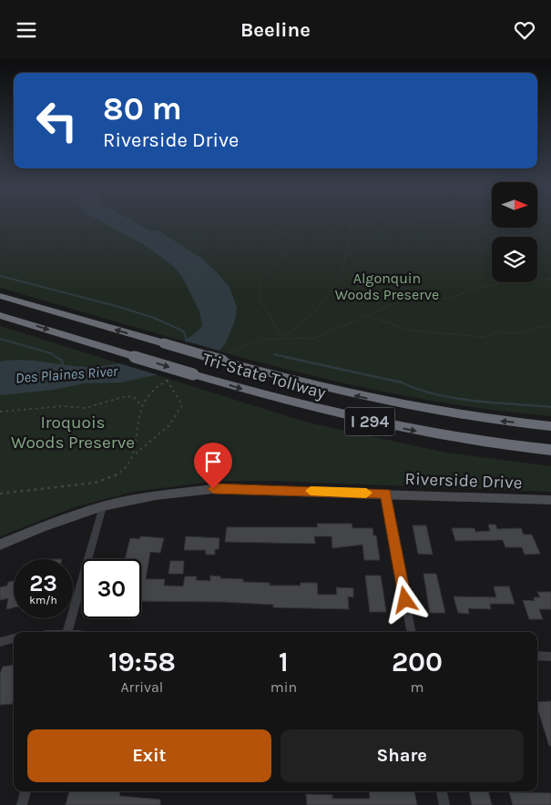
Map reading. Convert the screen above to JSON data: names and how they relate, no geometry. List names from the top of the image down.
{
  "streets": {
    "highway": ["Tri-State Tollway", "I 294"],
    "main road": ["Riverside Drive"]
  },
  "water": ["Des Plaines River"],
  "parks": ["Algonquin Woods Preserve", "Iroquois Woods Preserve"],
  "north": "right",
  "page": {
    "header": "Beeline",
    "turn": ["80 m", "Riverside Drive"],
    "speed": "23 km/h",
    "limit": "30",
    "eta": [
      "19:58",
      "Arrival",
      "1",
      "min",
      "200",
      "m"
    ],
    "buttons": ["Exit", "Share"]
  }
}
